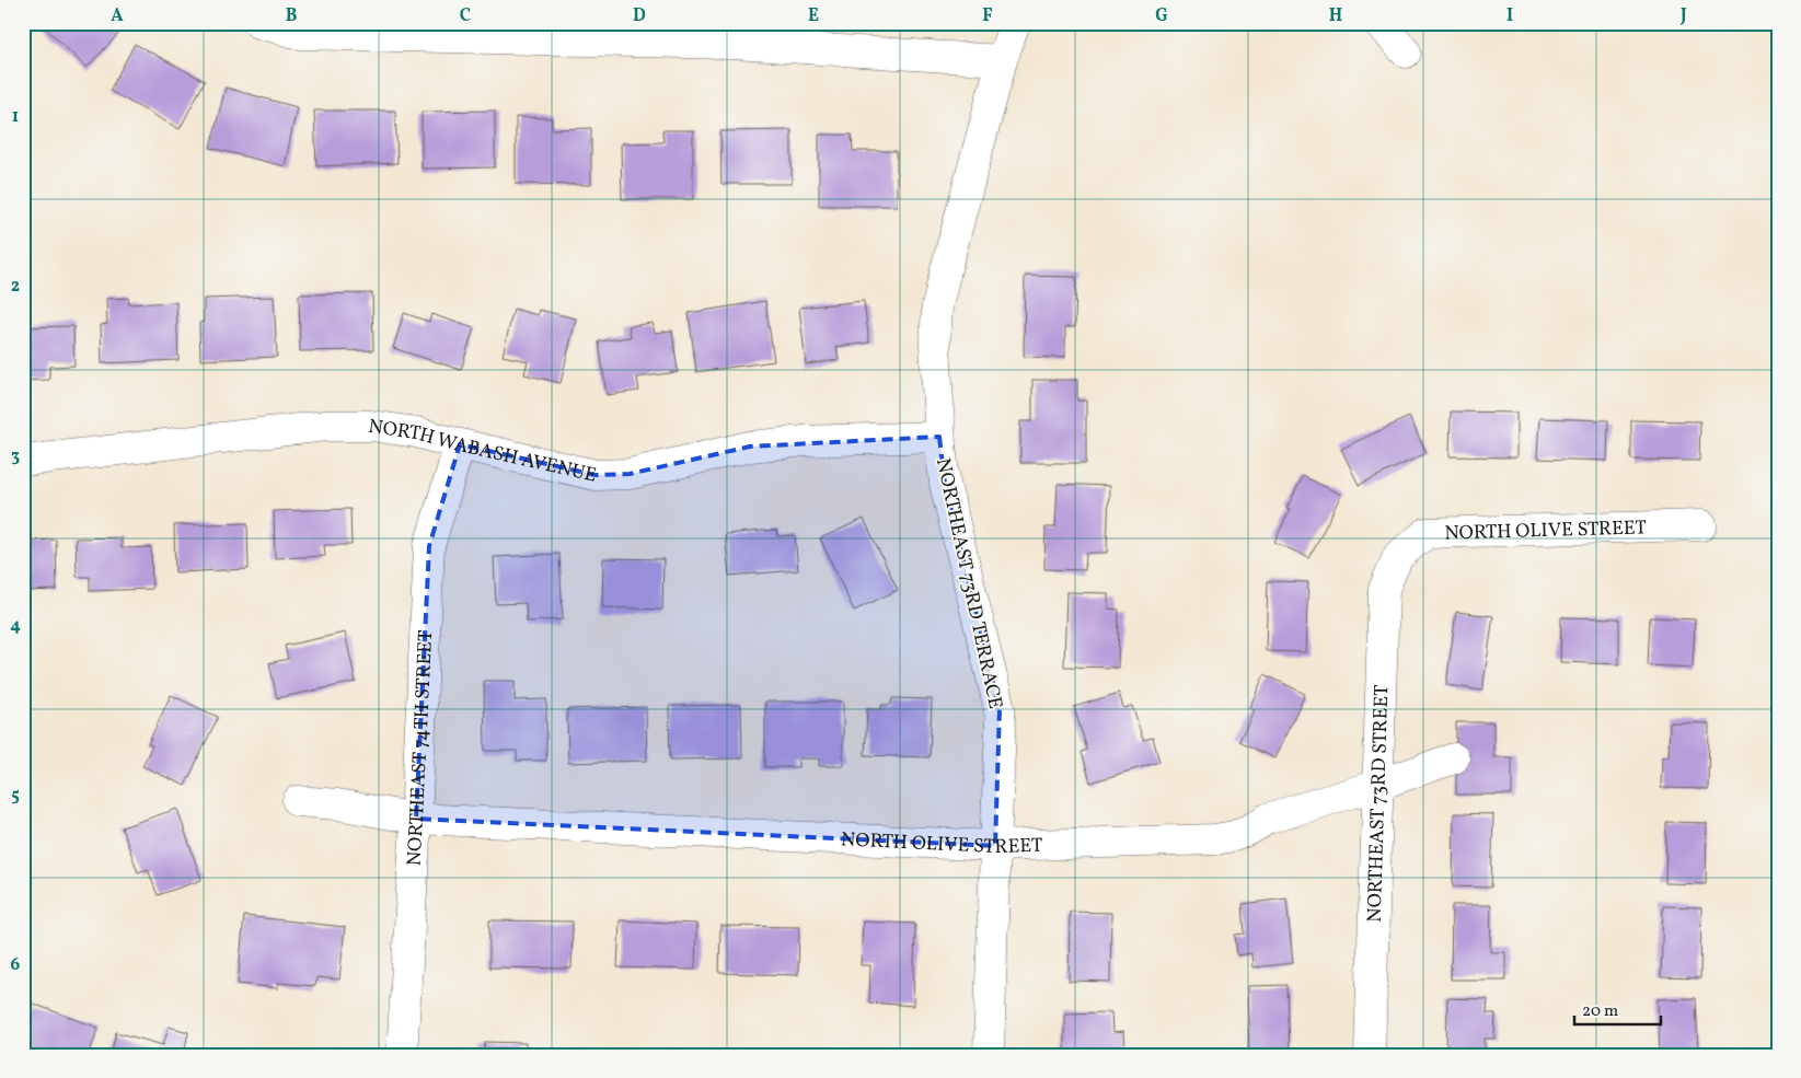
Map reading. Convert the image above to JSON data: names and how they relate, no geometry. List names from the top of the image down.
{
  "streets": {
    "street": [
      "NORTH WABASH AVENUE",
      "NORTH OLIVE STREET",
      "NORTHEAST 73RD TERRACE",
      "NORTHEAST 74TH STREET",
      "NORTHEAST 73RD STREET"
    ]
  },
  "crossings": [
    ["NORTH WABASH AVENUE", "NORTHEAST 73RD TERRACE"],
    ["NORTH WABASH AVENUE", "NORTHEAST 74TH STREET"],
    ["NORTH OLIVE STREET", "NORTHEAST 73RD TERRACE"],
    ["NORTH OLIVE STREET", "NORTHEAST 74TH STREET"],
    ["NORTH OLIVE STREET", "NORTHEAST 73RD STREET"]
  ],
  "scale_bar": "20 m",
  "grid": {
    "columns": [
      "A",
      "B",
      "C",
      "D",
      "E",
      "F",
      "G",
      "H",
      "I",
      "J"
    ],
    "rows": [
      "1",
      "2",
      "3",
      "4",
      "5",
      "6"
    ]
  }
}
